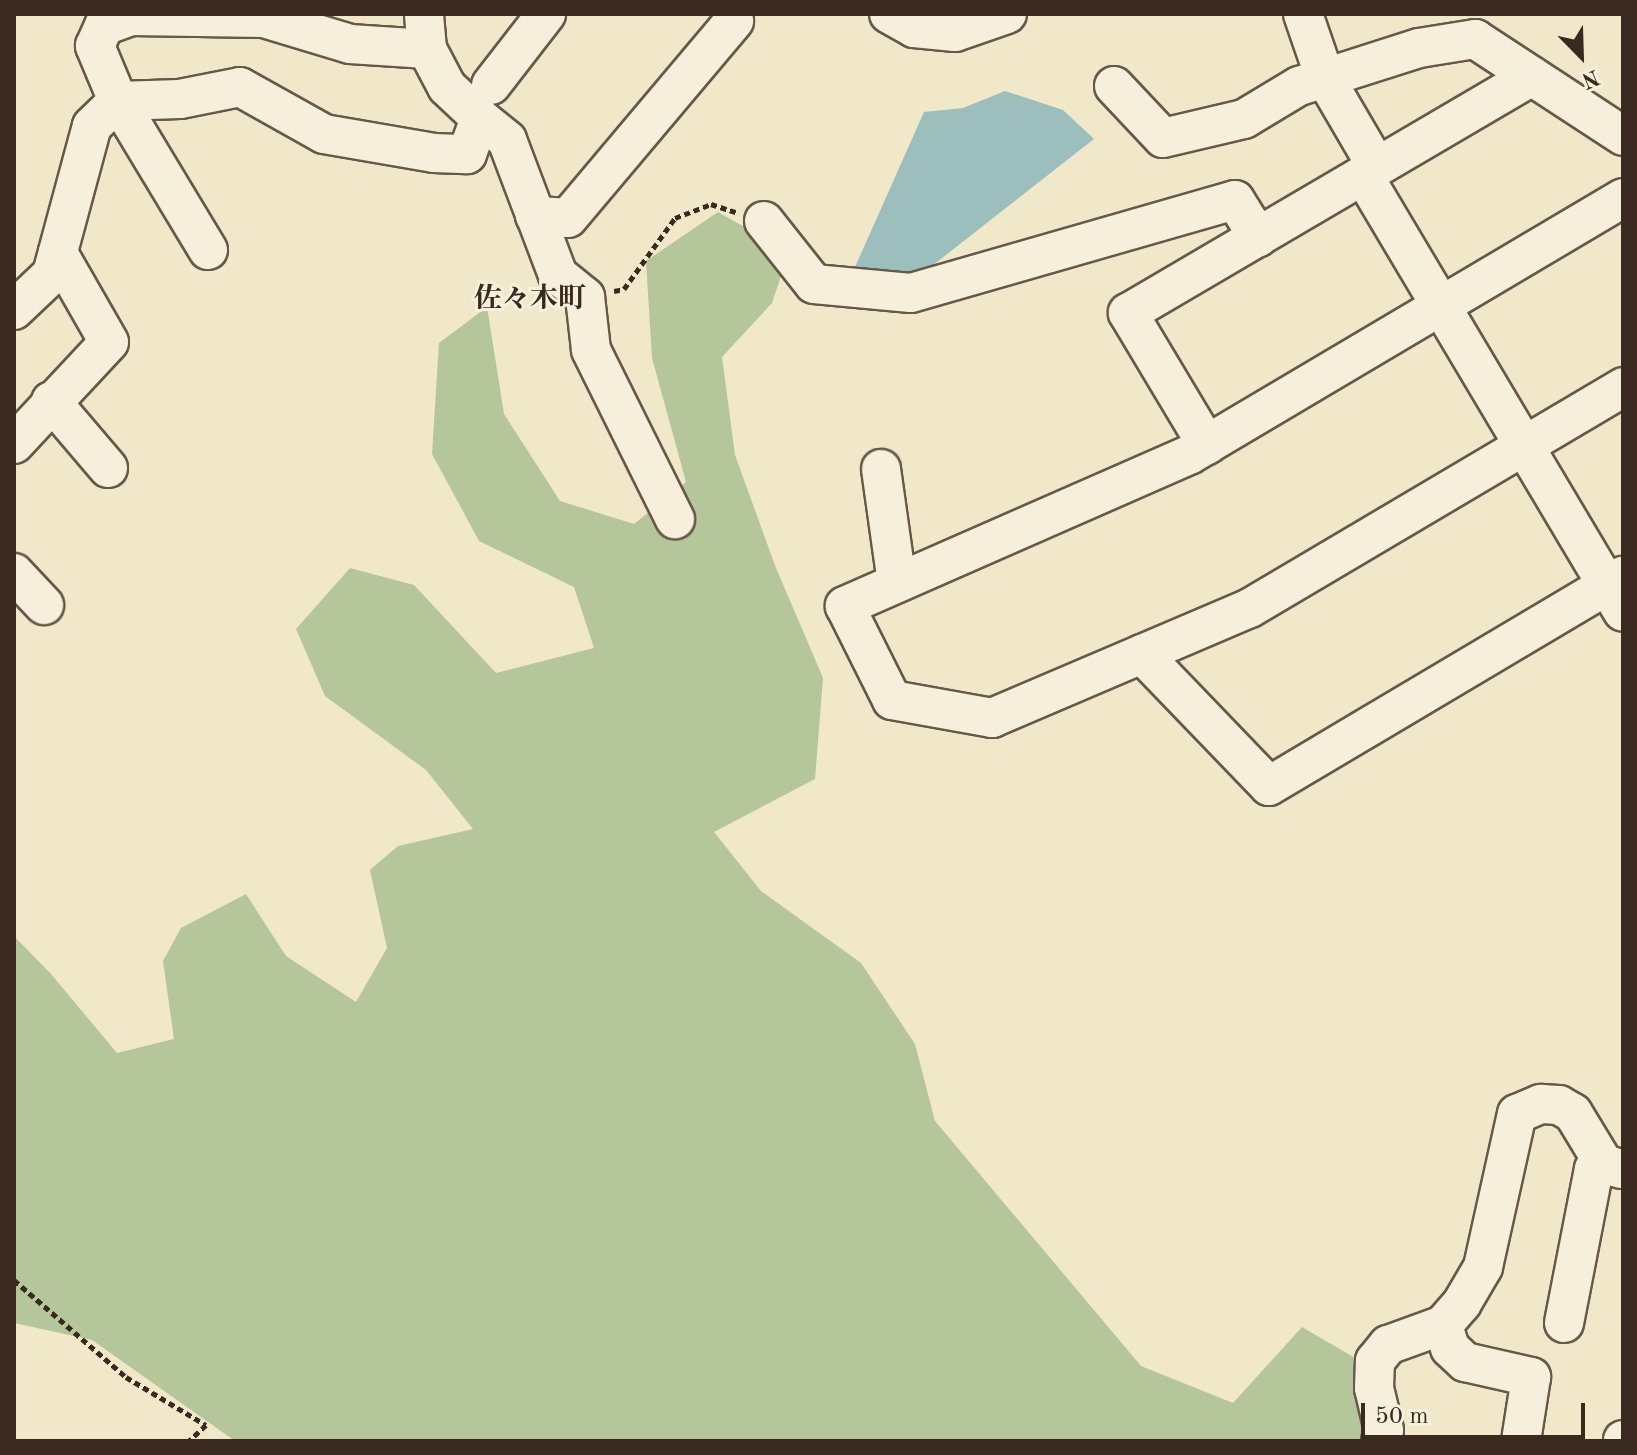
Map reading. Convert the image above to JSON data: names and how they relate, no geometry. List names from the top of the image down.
{
  "districts": ["佐々木町"],
  "scale_bar": "50 m",
  "north": "bottom right"
}
